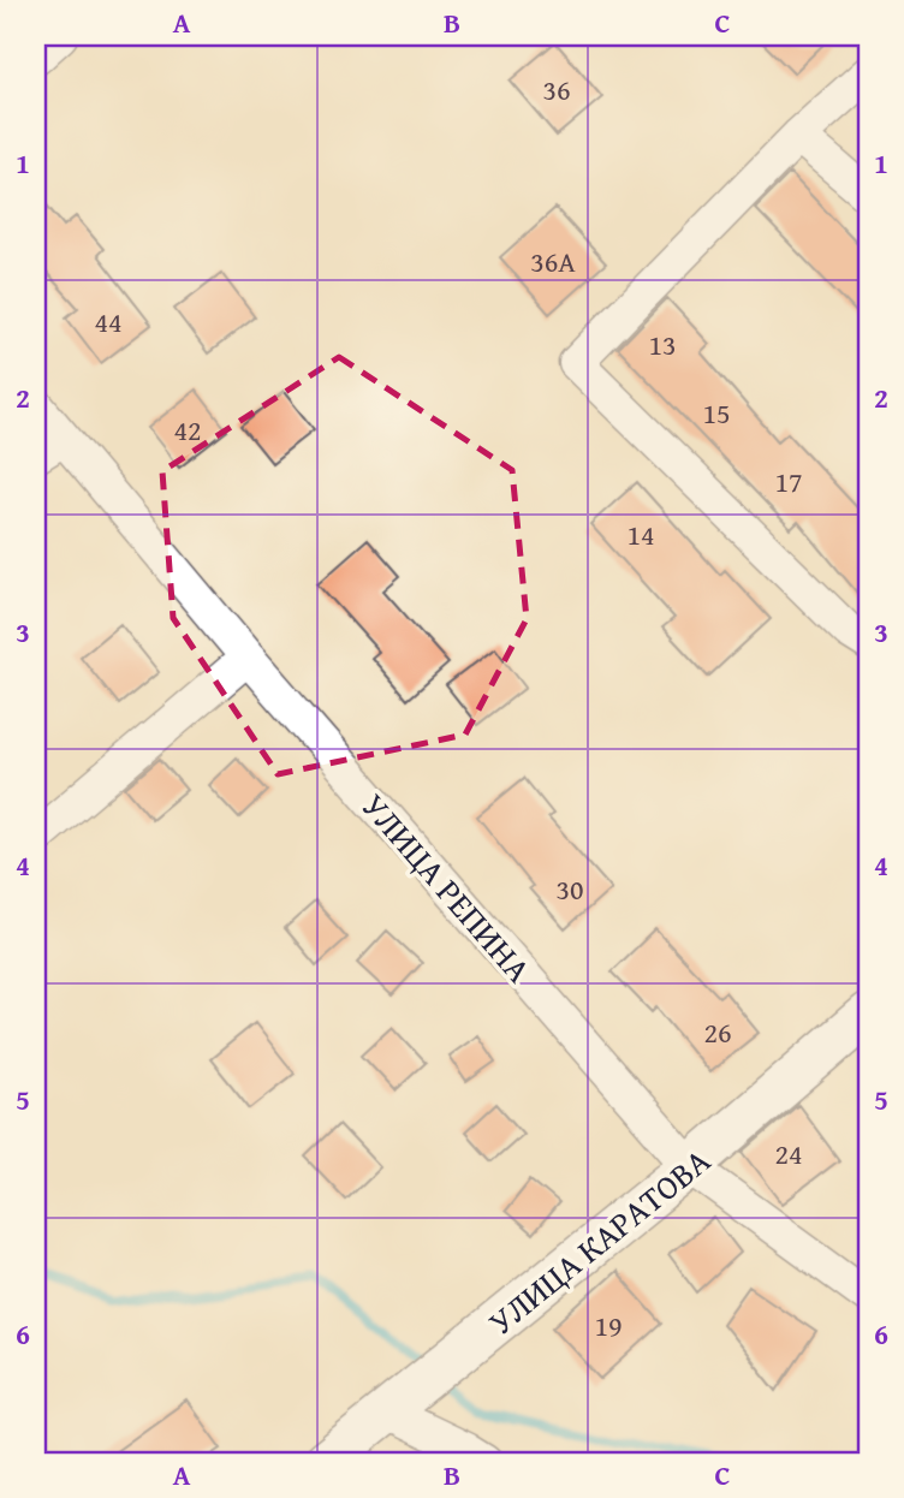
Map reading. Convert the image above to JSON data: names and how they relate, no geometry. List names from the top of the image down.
{
  "streets": {
    "street": ["УЛИЦА РЕПИНА", "УЛИЦА КАРАТОВА"]
  },
  "crossings": [
    ["УЛИЦА РЕПИНА", "УЛИЦА КАРАТОВА"]
  ],
  "house_numbers": [
    "36",
    "36А",
    "44",
    "13",
    "15",
    "42",
    "17",
    "14",
    "30",
    "26",
    "24",
    "19"
  ],
  "grid": {
    "columns": ["A", "B", "C"],
    "rows": [
      "1",
      "2",
      "3",
      "4",
      "5",
      "6"
    ]
  }
}
